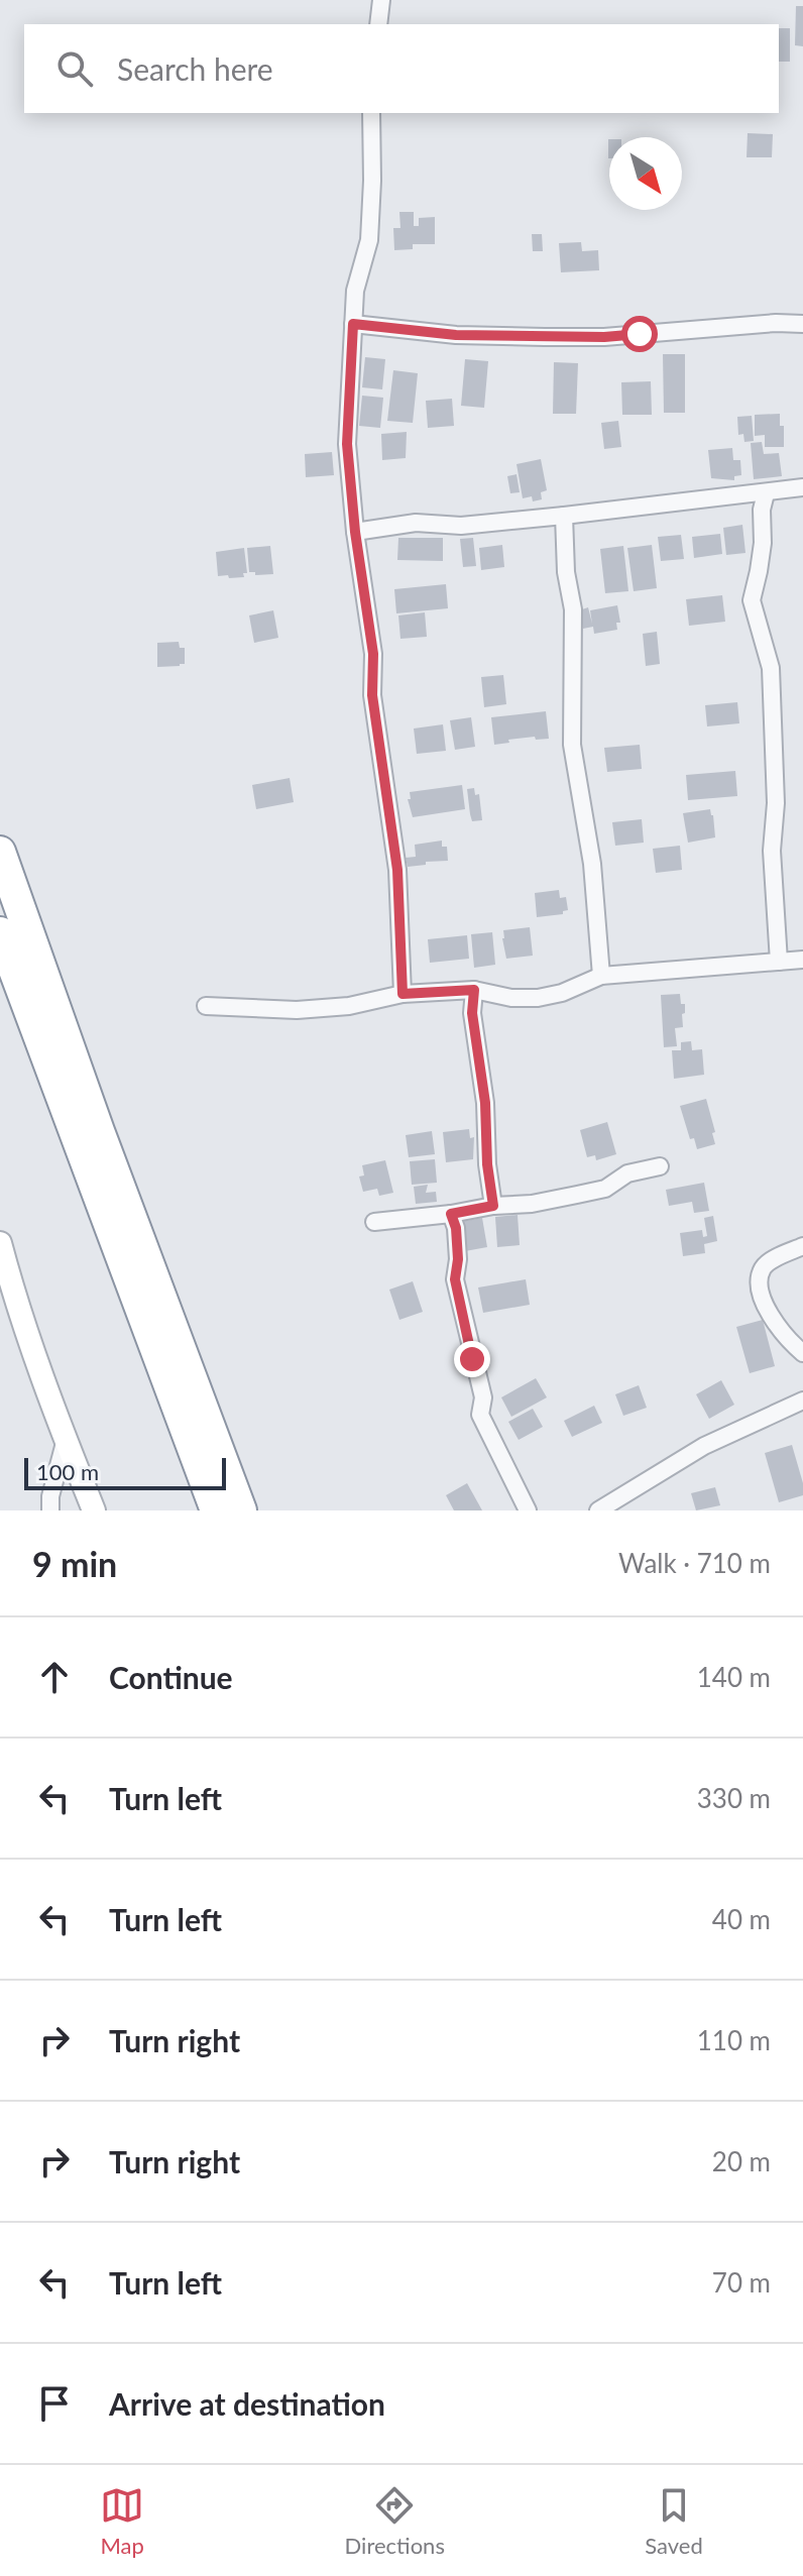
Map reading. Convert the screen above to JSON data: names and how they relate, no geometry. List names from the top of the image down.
{
  "scale_bar": "100 m",
  "north": "bottom right",
  "page": {
    "search": "Search here",
    "scale": "100 m",
    "heading": ["9 min", "Walk · 710 m"],
    "list": [
      ["Continue", "140 m"],
      ["Turn left", "330 m"],
      ["Turn left", "40 m"],
      ["Turn right", "110 m"],
      ["Turn right", "20 m"],
      ["Turn left", "70 m"],
      "Arrive at destination"
    ],
    "nav": ["Map", "Directions", "Saved"]
  }
}
